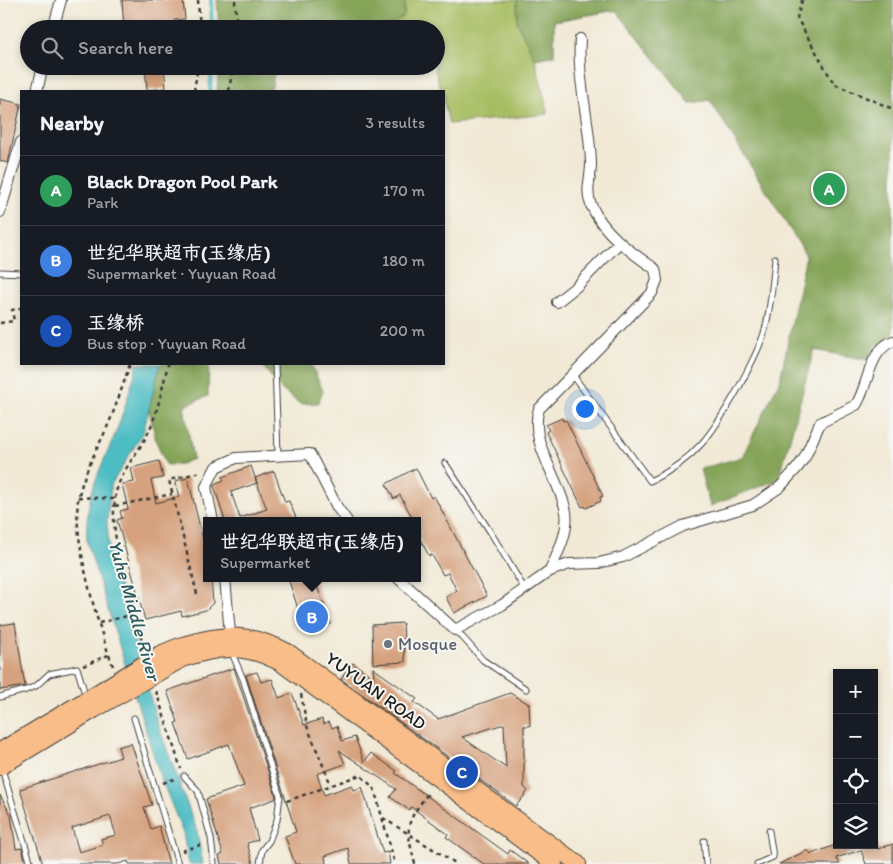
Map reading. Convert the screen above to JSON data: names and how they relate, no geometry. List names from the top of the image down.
{
  "streets": {
    "main road": ["YUYUAN ROAD"]
  },
  "water": ["Yuhe Middle River"],
  "places": ["Mosque"],
  "page": {
    "search": "Search here",
    "heading": ["Nearby", "3 results"],
    "list": [
      {
        "mark": "A",
        "name": "Black Dragon Pool Park",
        "note": "Park",
        "value": "170 m"
      },
      {
        "mark": "B",
        "name": "世纪华联超市(玉缘店)",
        "note": "Supermarket · Yuyuan Road",
        "value": "180 m"
      },
      {
        "mark": "C",
        "name": "玉缘桥",
        "note": "Bus stop · Yuyuan Road",
        "value": "200 m"
      }
    ],
    "pins": ["A", "B", "C"],
    "popup": ["世纪华联超市(玉缘店)", "Supermarket"],
    "map_buttons": ["+", "−"]
  }
}
